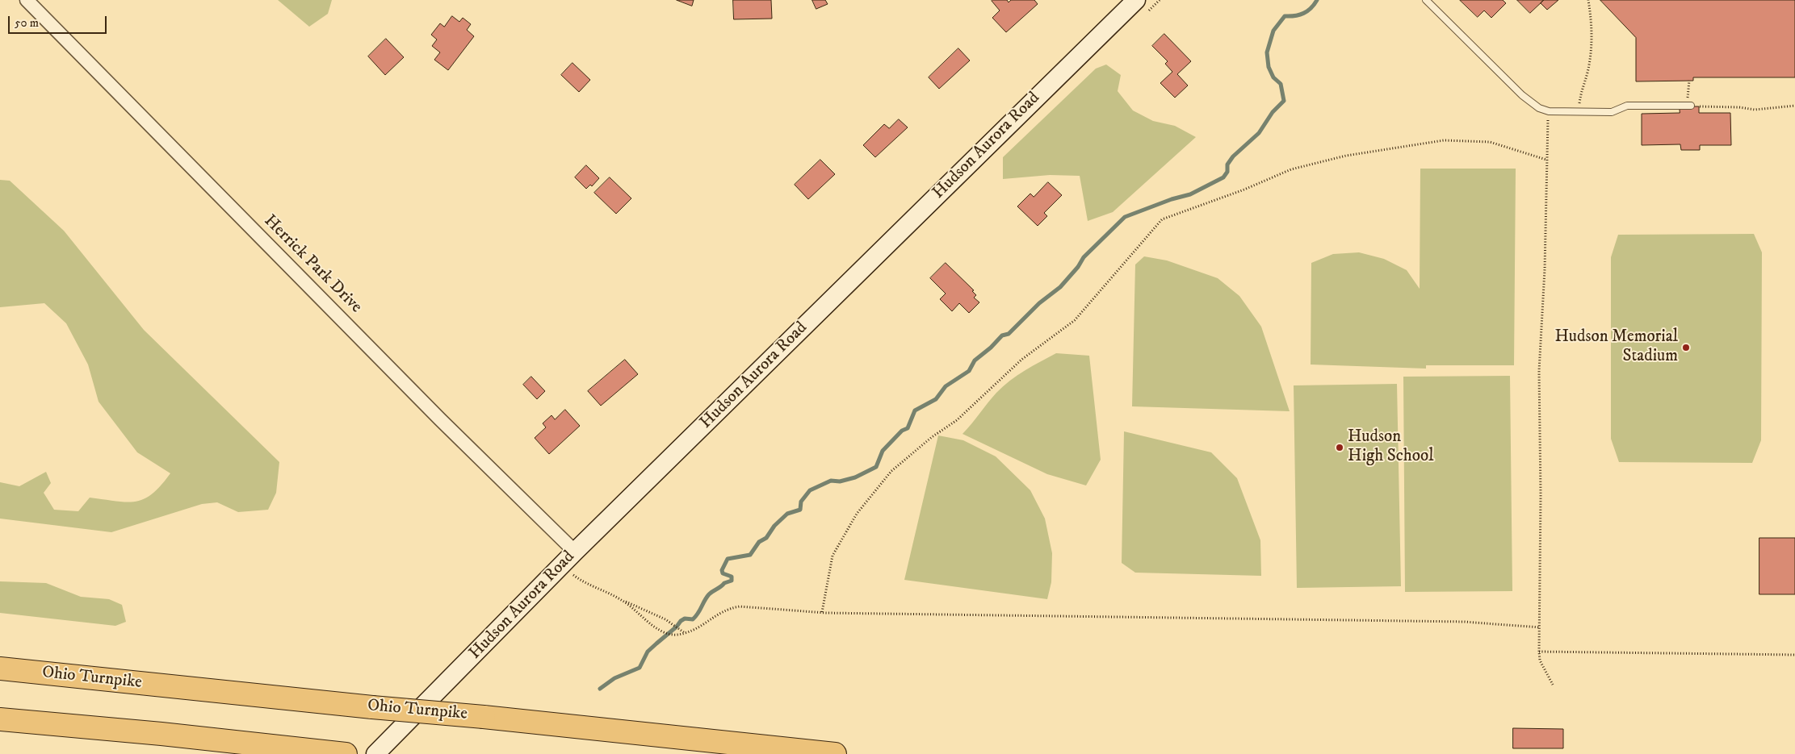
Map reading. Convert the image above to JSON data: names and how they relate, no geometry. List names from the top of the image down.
{
  "streets": {
    "highway": ["Ohio Turnpike"],
    "street": ["Hudson Aurora Road", "Herrick Park Drive"]
  },
  "crossings": [
    ["Hudson Aurora Road", "Herrick Park Drive"]
  ],
  "places": ["Hudson Memorial Stadium", "Hudson High School"],
  "scale_bar": "50 m"
}
